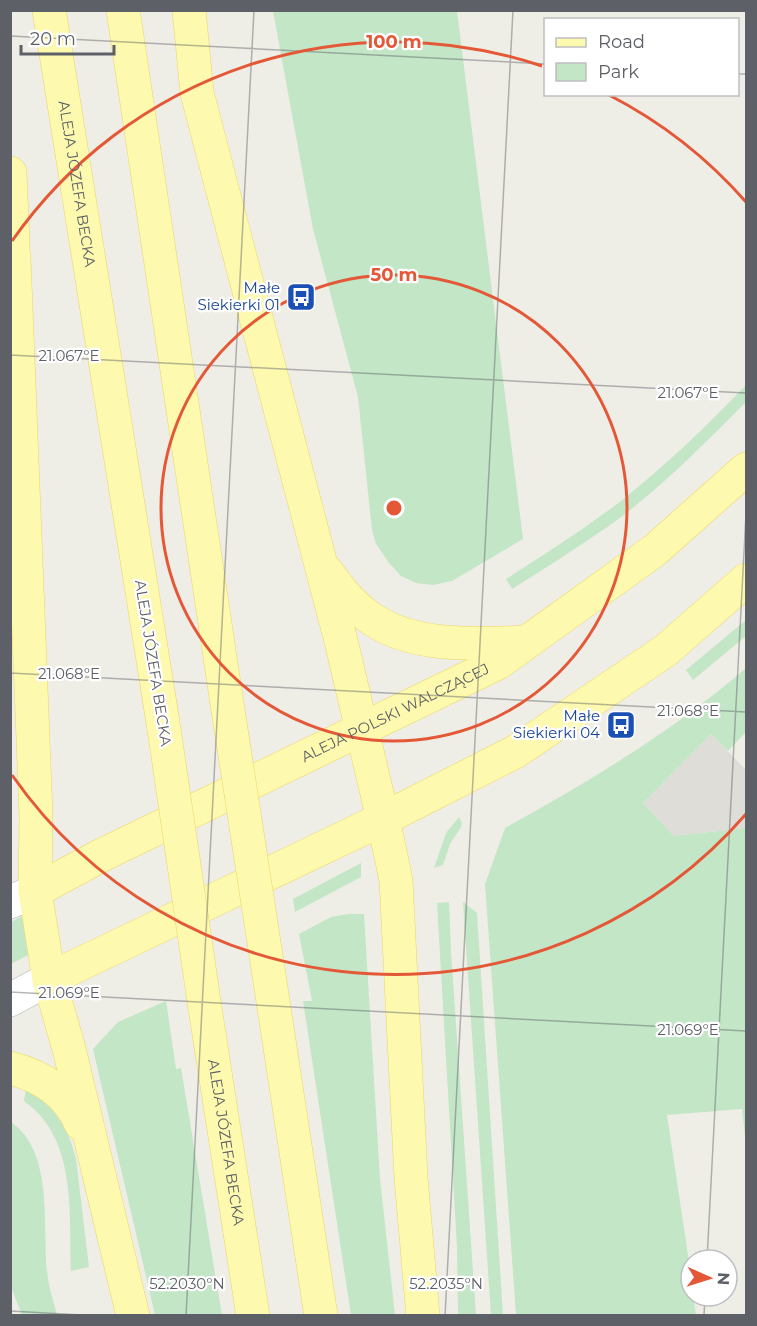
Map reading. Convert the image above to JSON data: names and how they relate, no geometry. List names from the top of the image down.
{
  "streets": {
    "main road": ["ALEJA JÓZEFA BECKA", "ALEJA POLSKI WALCZĄCEJ"]
  },
  "places": {
    "bus stop": ["Małe Siekierki 01", "Małe Siekierki 04"]
  },
  "legend": ["Road", "Park"],
  "scale_bar": "20 m",
  "north": "right",
  "coordinates": [
    "21.067°E",
    "21.068°E",
    "21.069°E",
    "52.2030°N",
    "52.2035°N"
  ],
  "rings": ["100 m", "50 m"]
}
